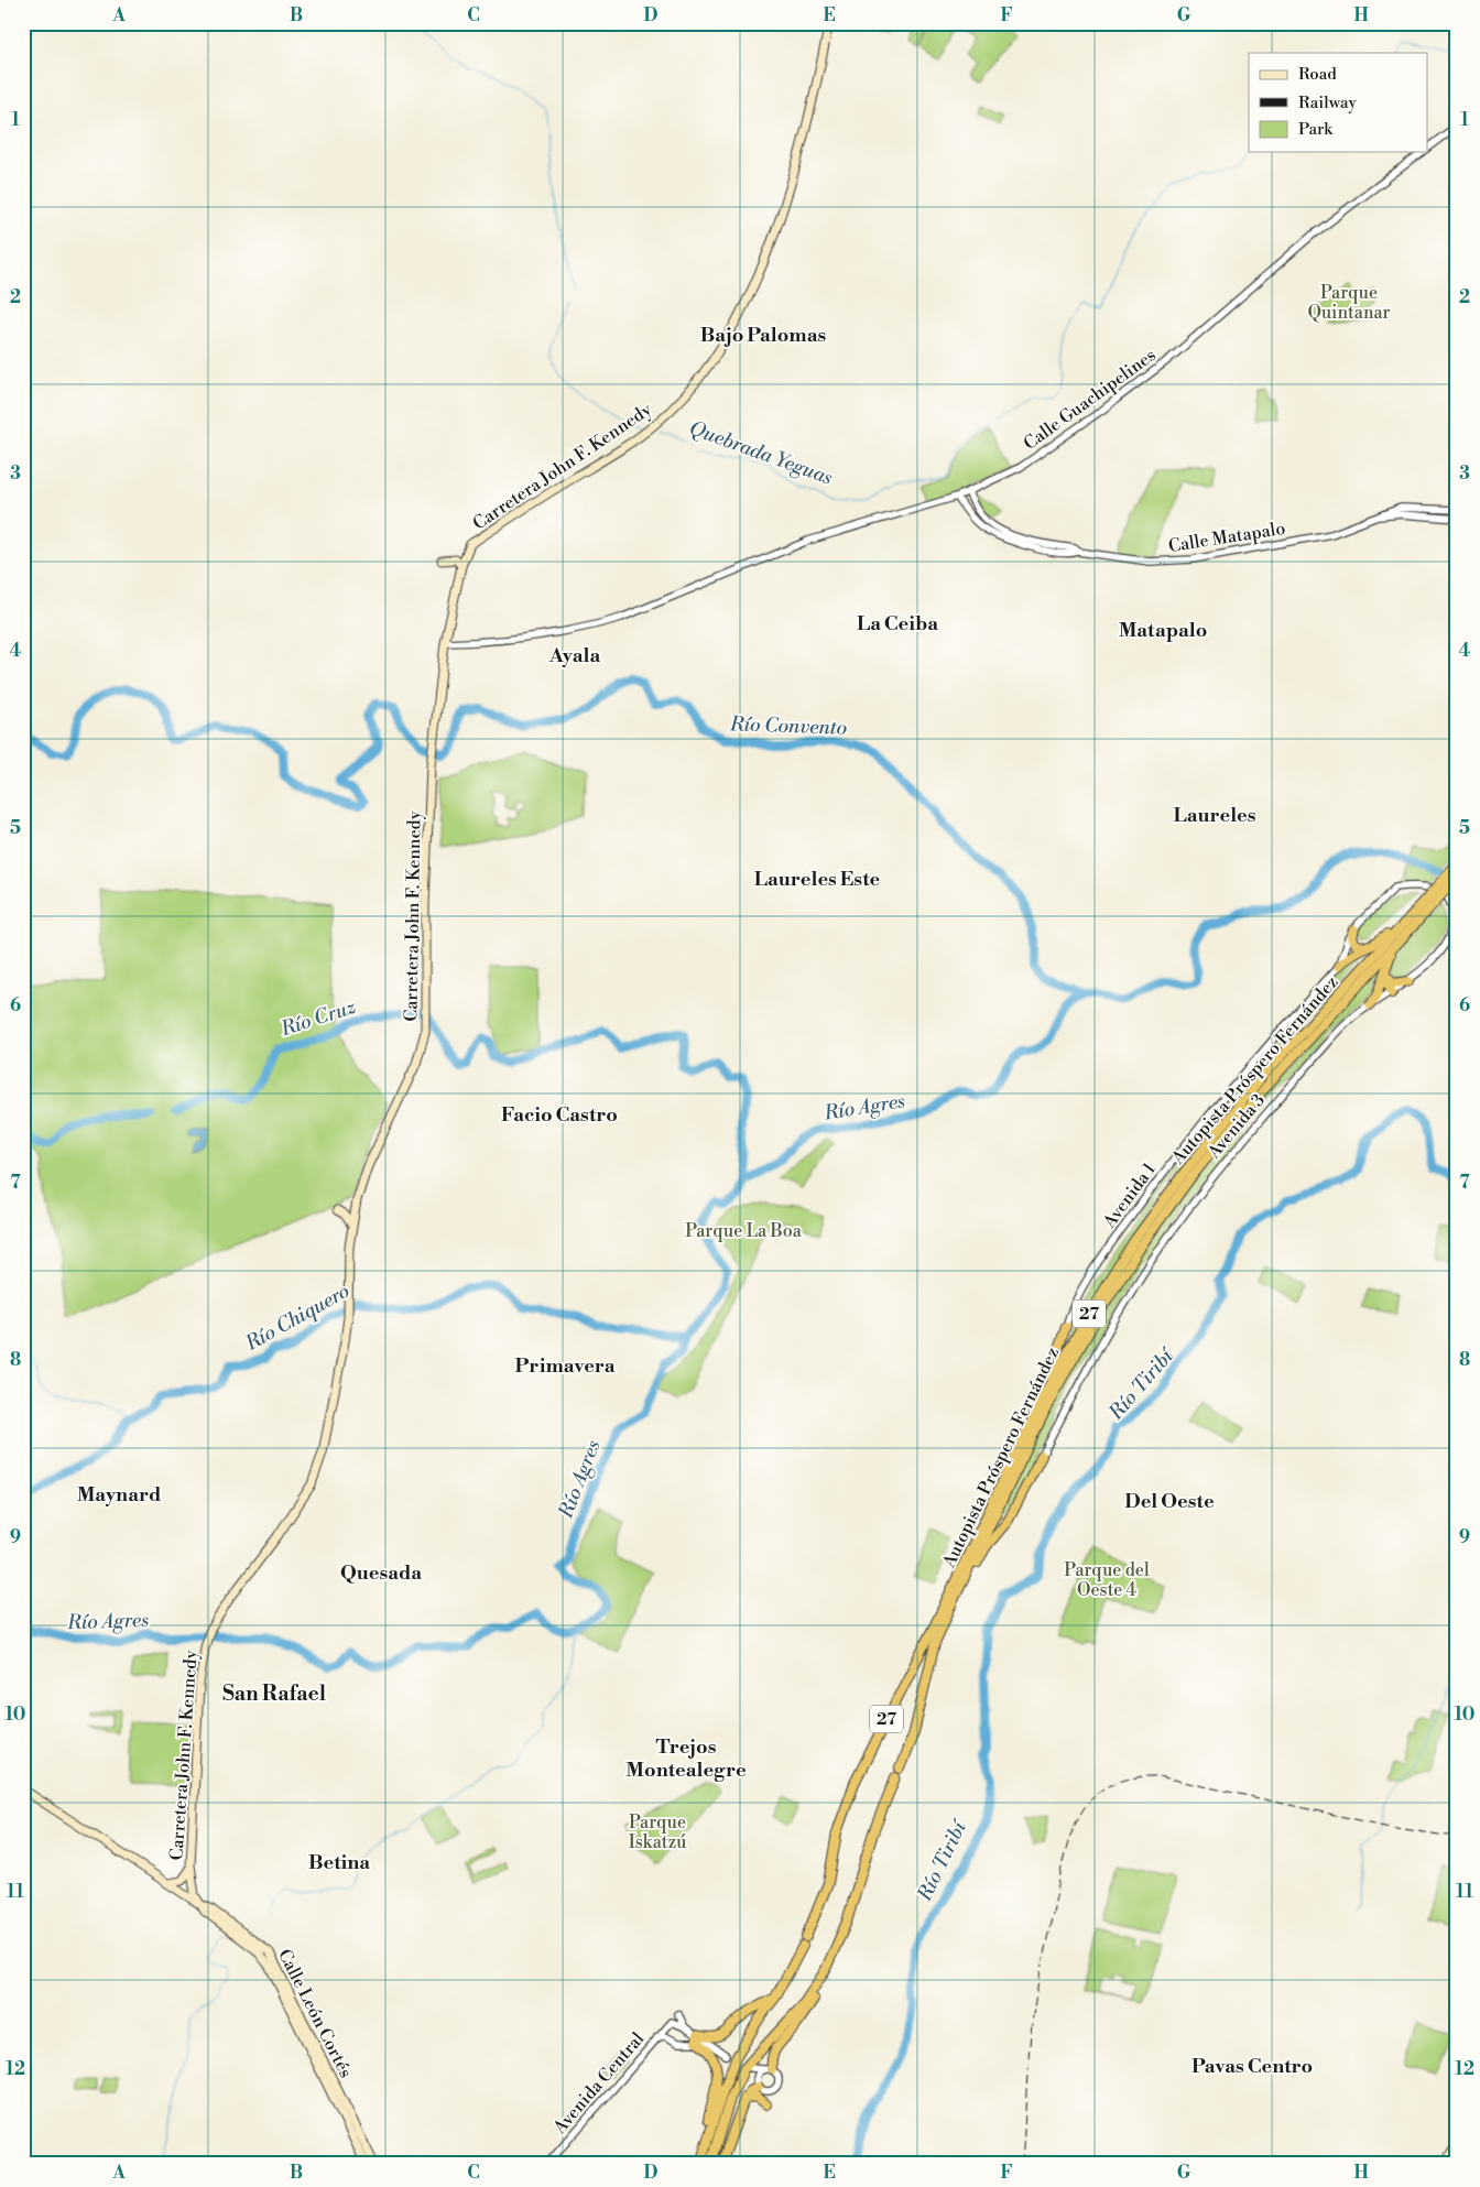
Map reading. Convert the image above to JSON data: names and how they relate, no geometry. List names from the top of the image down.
{
  "streets": {
    "highway": ["Autopista Próspero Fernández", "27"],
    "main road": ["Carretera John F. Kennedy", "Calle León Cortés"],
    "street": [
      "Calle Guachipelines",
      "Calle Matapalo",
      "Avenida 3",
      "Avenida 1",
      "Avenida Central"
    ]
  },
  "crossings": [
    ["Calle Guachipelines", "Carretera John F. Kennedy"],
    ["Calle Guachipelines", "Calle Matapalo"],
    ["Carretera John F. Kennedy", "Calle León Cortés"],
    ["Avenida 3", "Avenida 1"]
  ],
  "districts": [
    "Bajo Palomas",
    "La Ceiba",
    "Matapalo",
    "Ayala",
    "Laureles",
    "Laureles Este",
    "Facio Castro",
    "Primavera",
    "Maynard",
    "Del Oeste",
    "Quesada",
    "San Rafael",
    "Trejos Montealegre",
    "Betina",
    "Pavas Centro"
  ],
  "water": [
    "Quebrada Yeguas",
    "Río Convento",
    "Río Cruz",
    "Río Agres",
    "Río Chiquero",
    "Río Tiribí"
  ],
  "parks": [
    "Parque Quintanar",
    "Parque La Boa",
    "Parque del Oeste 4",
    "Parque Iskatzú"
  ],
  "legend": ["Road", "Railway", "Park"],
  "grid": {
    "columns": [
      "A",
      "B",
      "C",
      "D",
      "E",
      "F",
      "G",
      "H"
    ],
    "rows": [
      "1",
      "2",
      "3",
      "4",
      "5",
      "6",
      "7",
      "8",
      "9",
      "10",
      "11",
      "12"
    ]
  }
}
